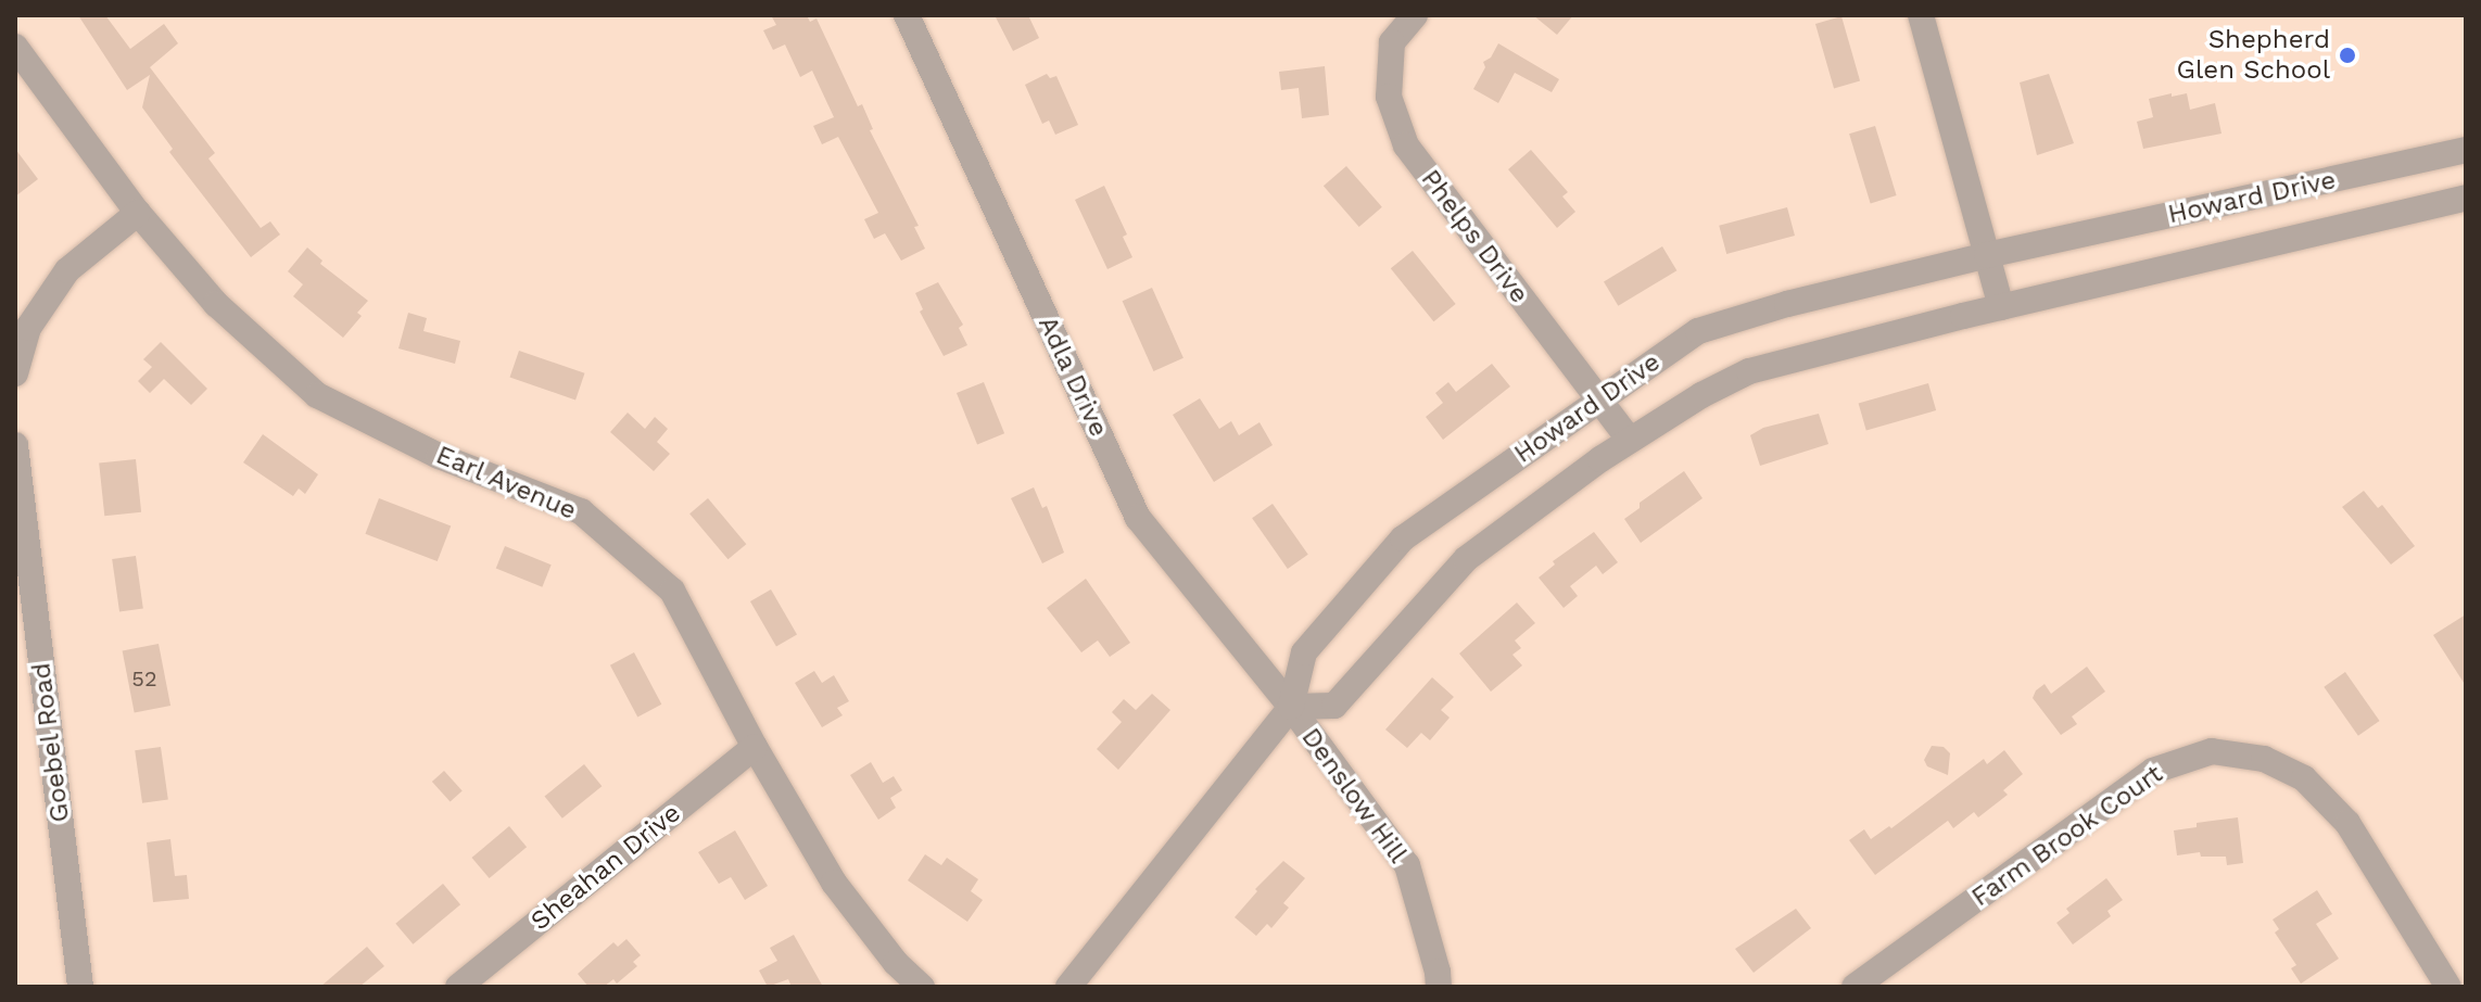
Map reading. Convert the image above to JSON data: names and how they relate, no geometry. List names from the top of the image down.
{
  "streets": {
    "street": [
      "Howard Drive",
      "Phelps Drive",
      "Adla Drive",
      "Earl Avenue",
      "Goebel Road",
      "Denslow Hill",
      "Farm Brook Court",
      "Sheahan Drive"
    ]
  },
  "crossings": [
    ["Howard Drive", "Phelps Drive"],
    ["Howard Drive", "Adla Drive"],
    ["Howard Drive", "Denslow Hill"],
    ["Adla Drive", "Denslow Hill"],
    ["Earl Avenue", "Sheahan Drive"]
  ],
  "places": ["Shepherd Glen School"],
  "house_numbers": ["52"]
}
